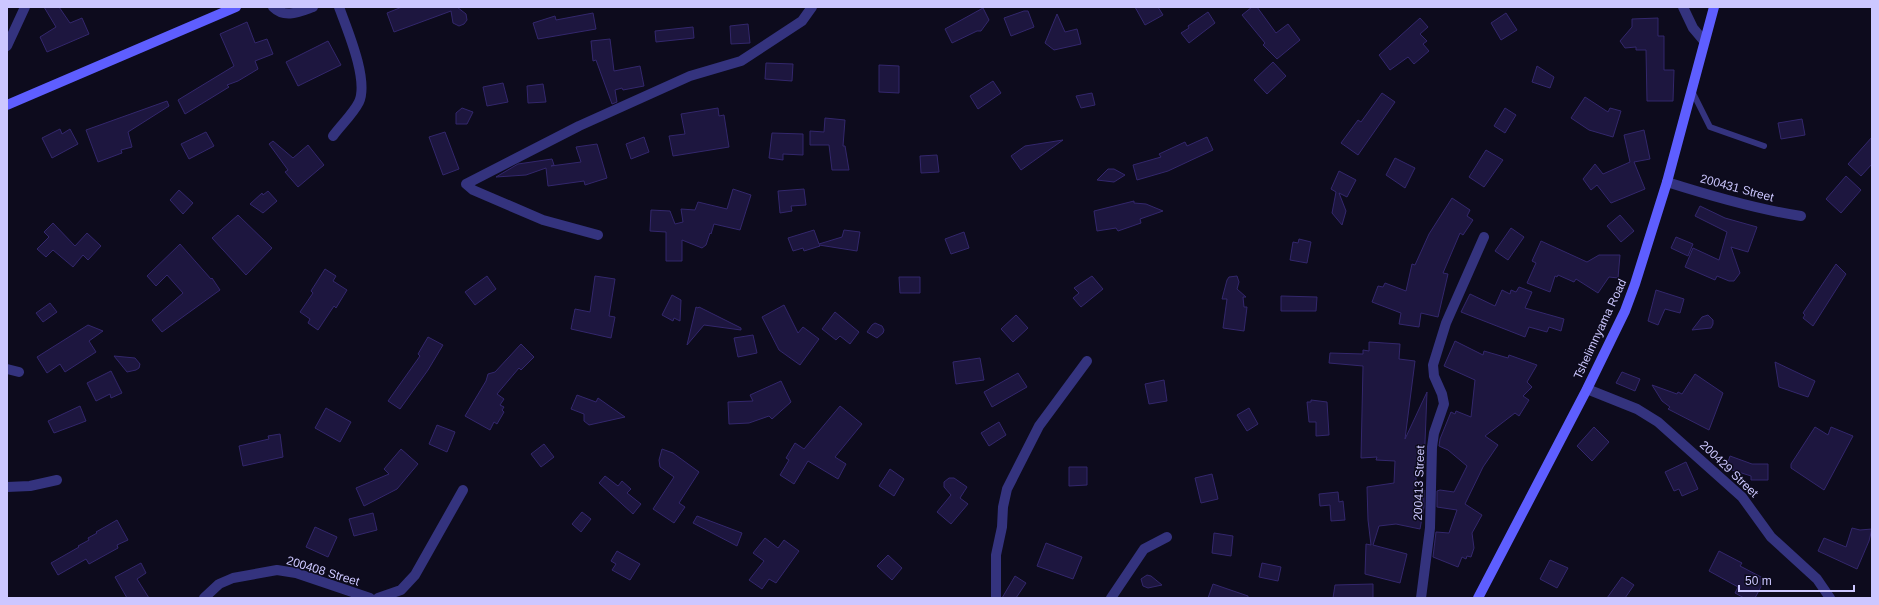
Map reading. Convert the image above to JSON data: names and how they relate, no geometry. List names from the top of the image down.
{
  "streets": {
    "street": [
      "200431 Street",
      "Tshelimnyama Road",
      "200429 Street",
      "200413 Street",
      "200408 Street"
    ]
  },
  "crossings": [
    ["200431 Street", "Tshelimnyama Road"],
    ["Tshelimnyama Road", "200429 Street"]
  ],
  "scale_bar": "50 m"
}
